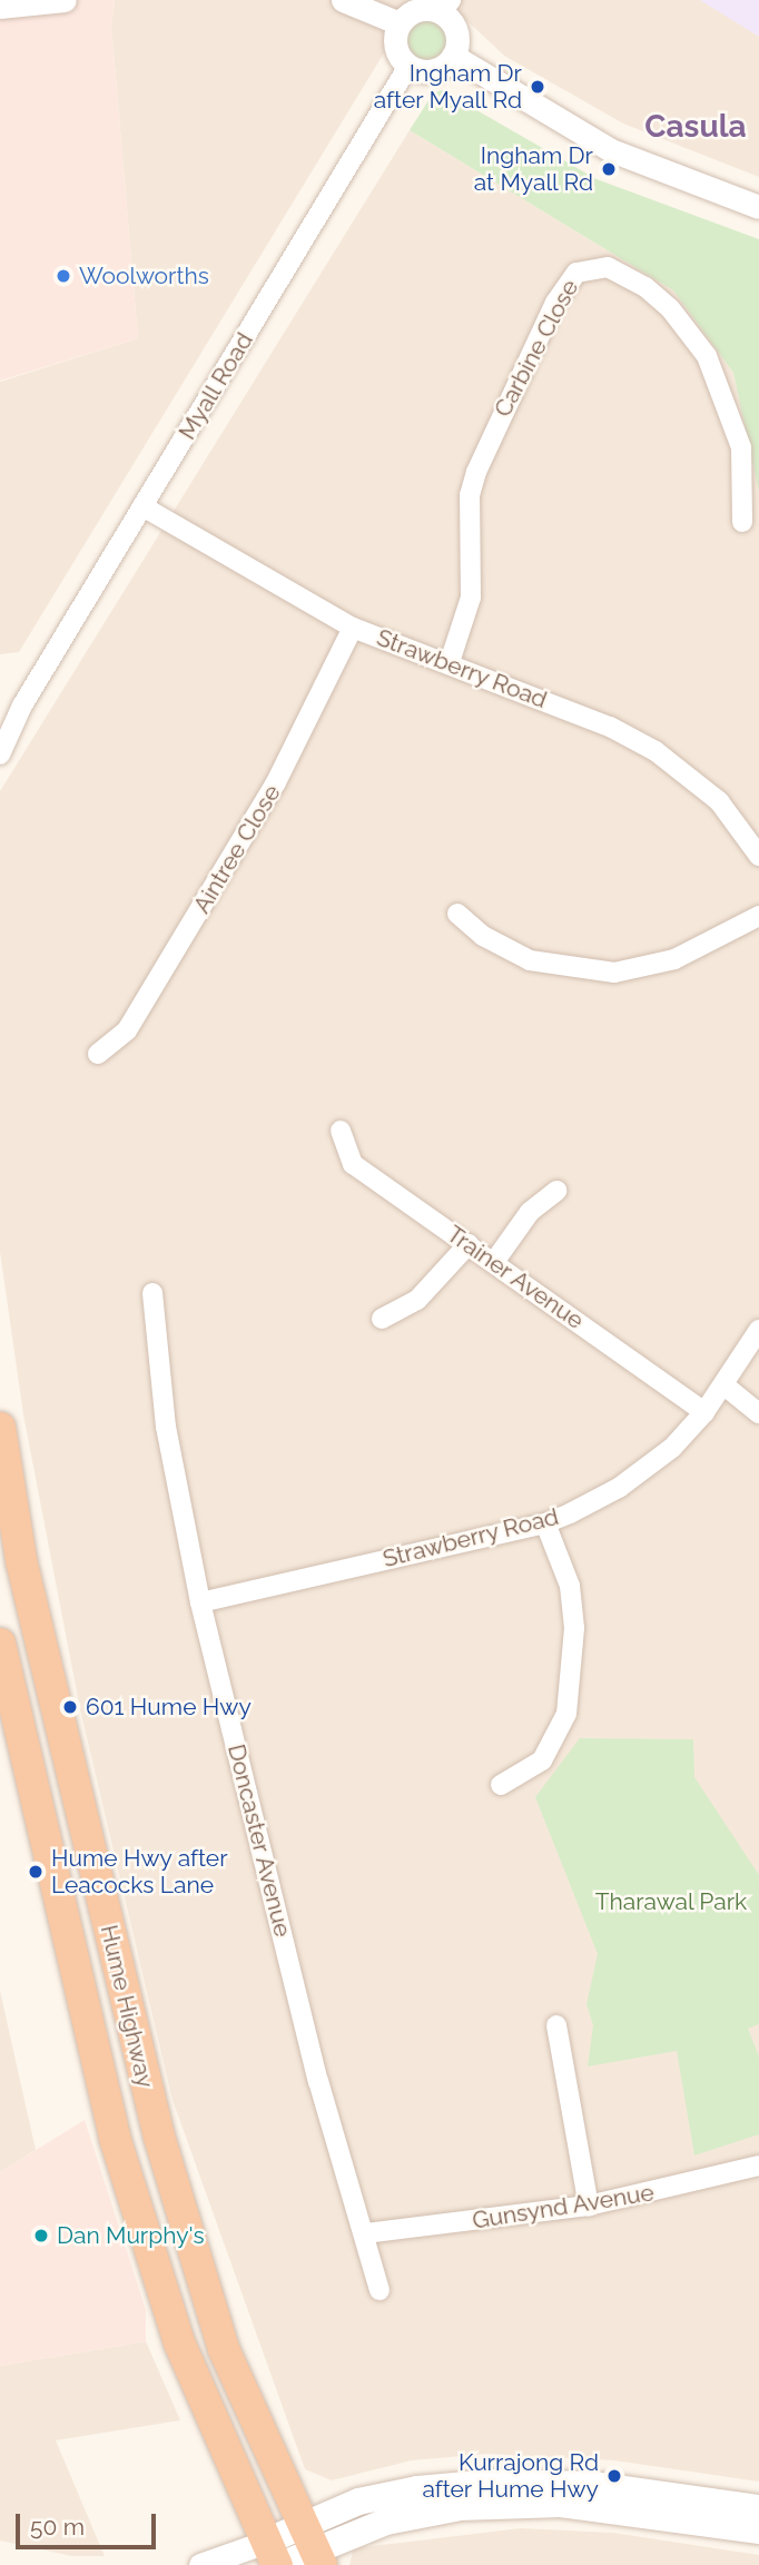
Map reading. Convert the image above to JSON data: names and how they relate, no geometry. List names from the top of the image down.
{
  "streets": {
    "highway": ["Hume Highway"],
    "street": [
      "Carbine Close",
      "Myall Road",
      "Strawberry Road",
      "Aintree Close",
      "Trainer Avenue",
      "Doncaster Avenue",
      "Gunsynd Avenue"
    ]
  },
  "crossings": [
    ["Carbine Close", "Strawberry Road"],
    ["Myall Road", "Strawberry Road"],
    ["Strawberry Road", "Aintree Close"],
    ["Strawberry Road", "Trainer Avenue"],
    ["Strawberry Road", "Doncaster Avenue"],
    ["Doncaster Avenue", "Gunsynd Avenue"]
  ],
  "districts": ["Casula"],
  "parks": ["Tharawal Park"],
  "places": [
    "Ingham Dr after Myall Rd",
    "Ingham Dr at Myall Rd",
    "Woolworths",
    "601 Hume Hwy",
    "Hume Hwy after Leacocks Lane",
    "Dan Murphy's",
    "Kurrajong Rd after Hume Hwy"
  ],
  "scale_bar": "50 m"
}
